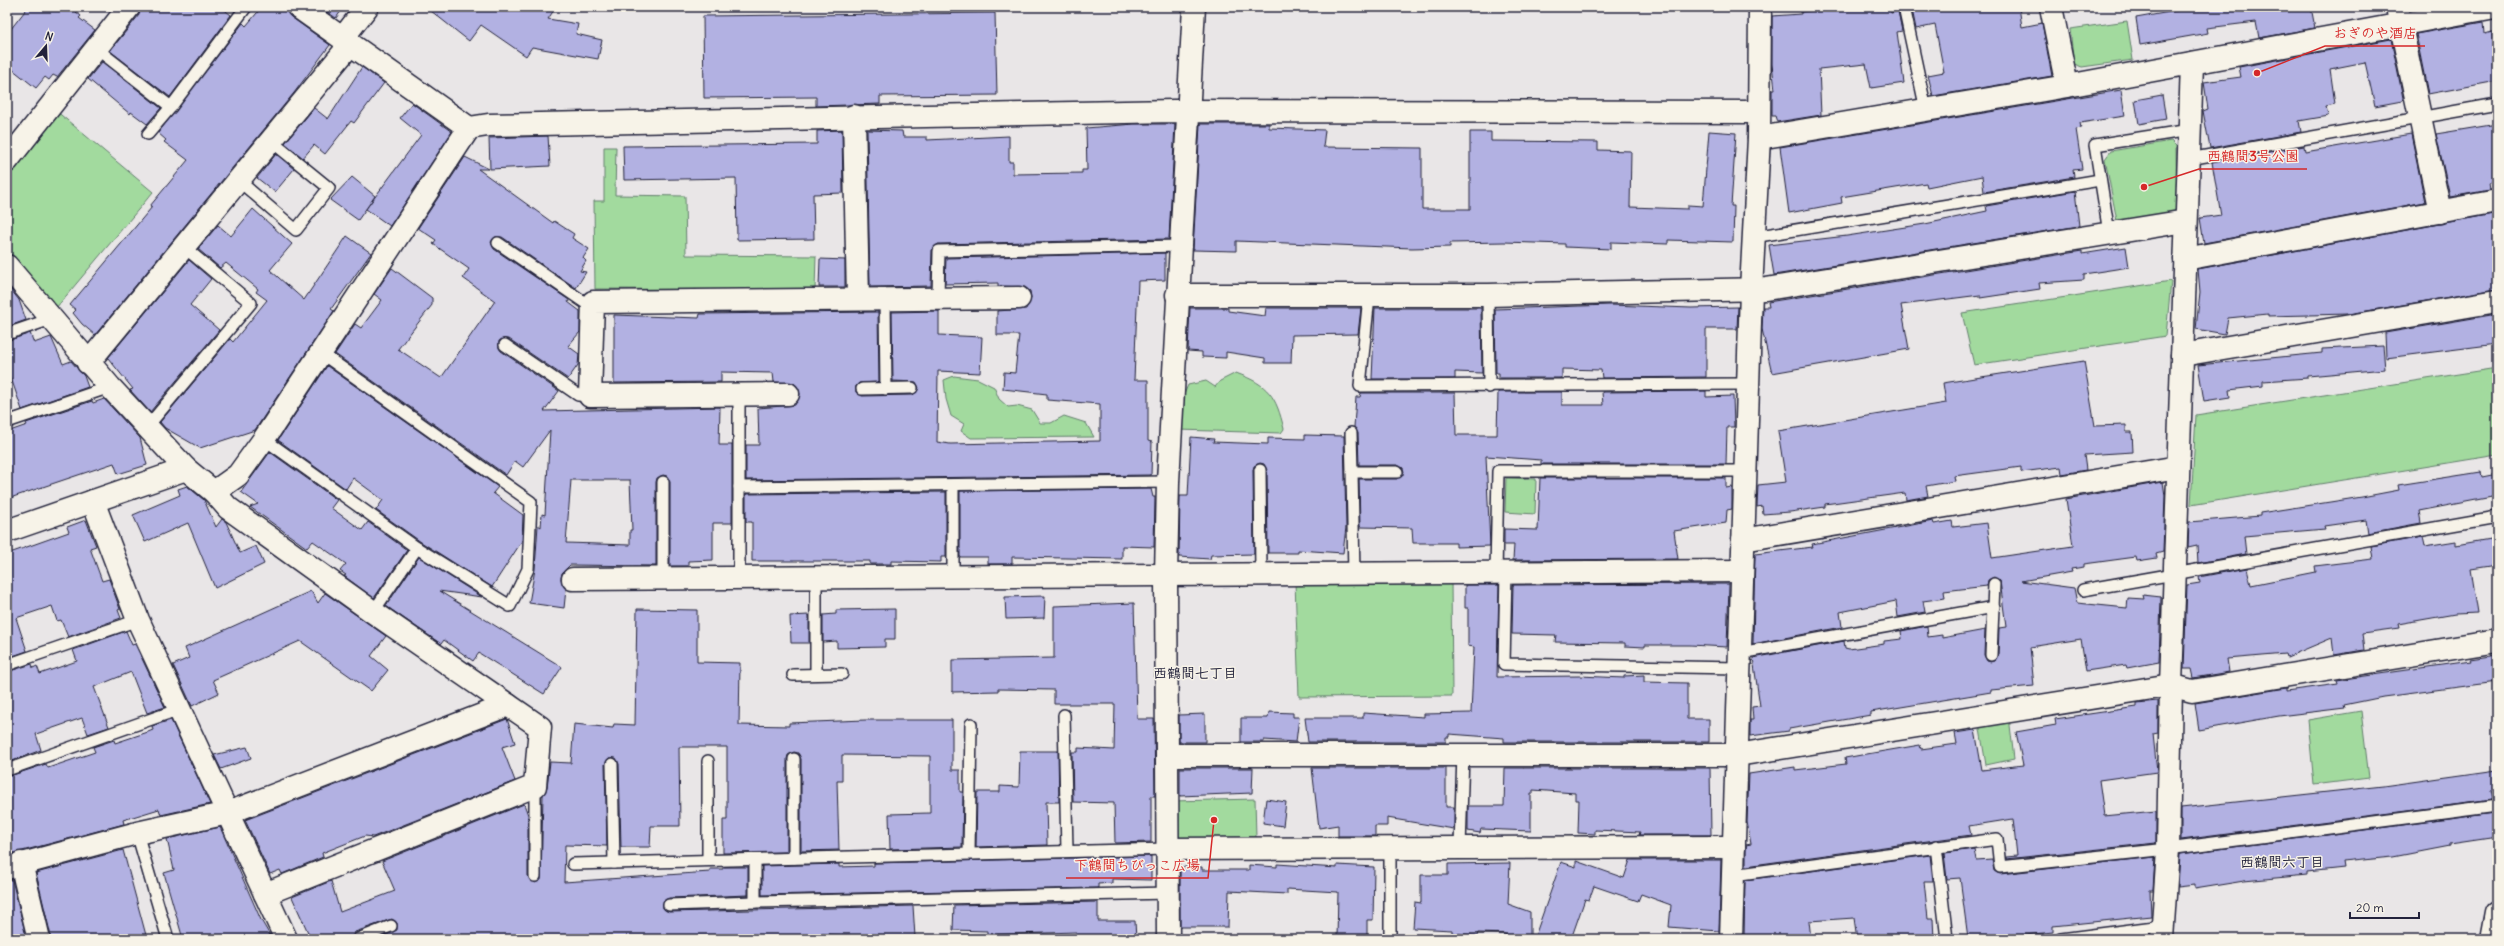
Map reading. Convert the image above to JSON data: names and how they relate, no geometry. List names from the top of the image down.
{
  "districts": ["西鶴間七丁目", "西鶴間六丁目"],
  "places": ["おぎのや酒店", "西鶴間3号公園", "下鶴間ちびっこ広場"],
  "scale_bar": "20 m",
  "north": "top"
}
